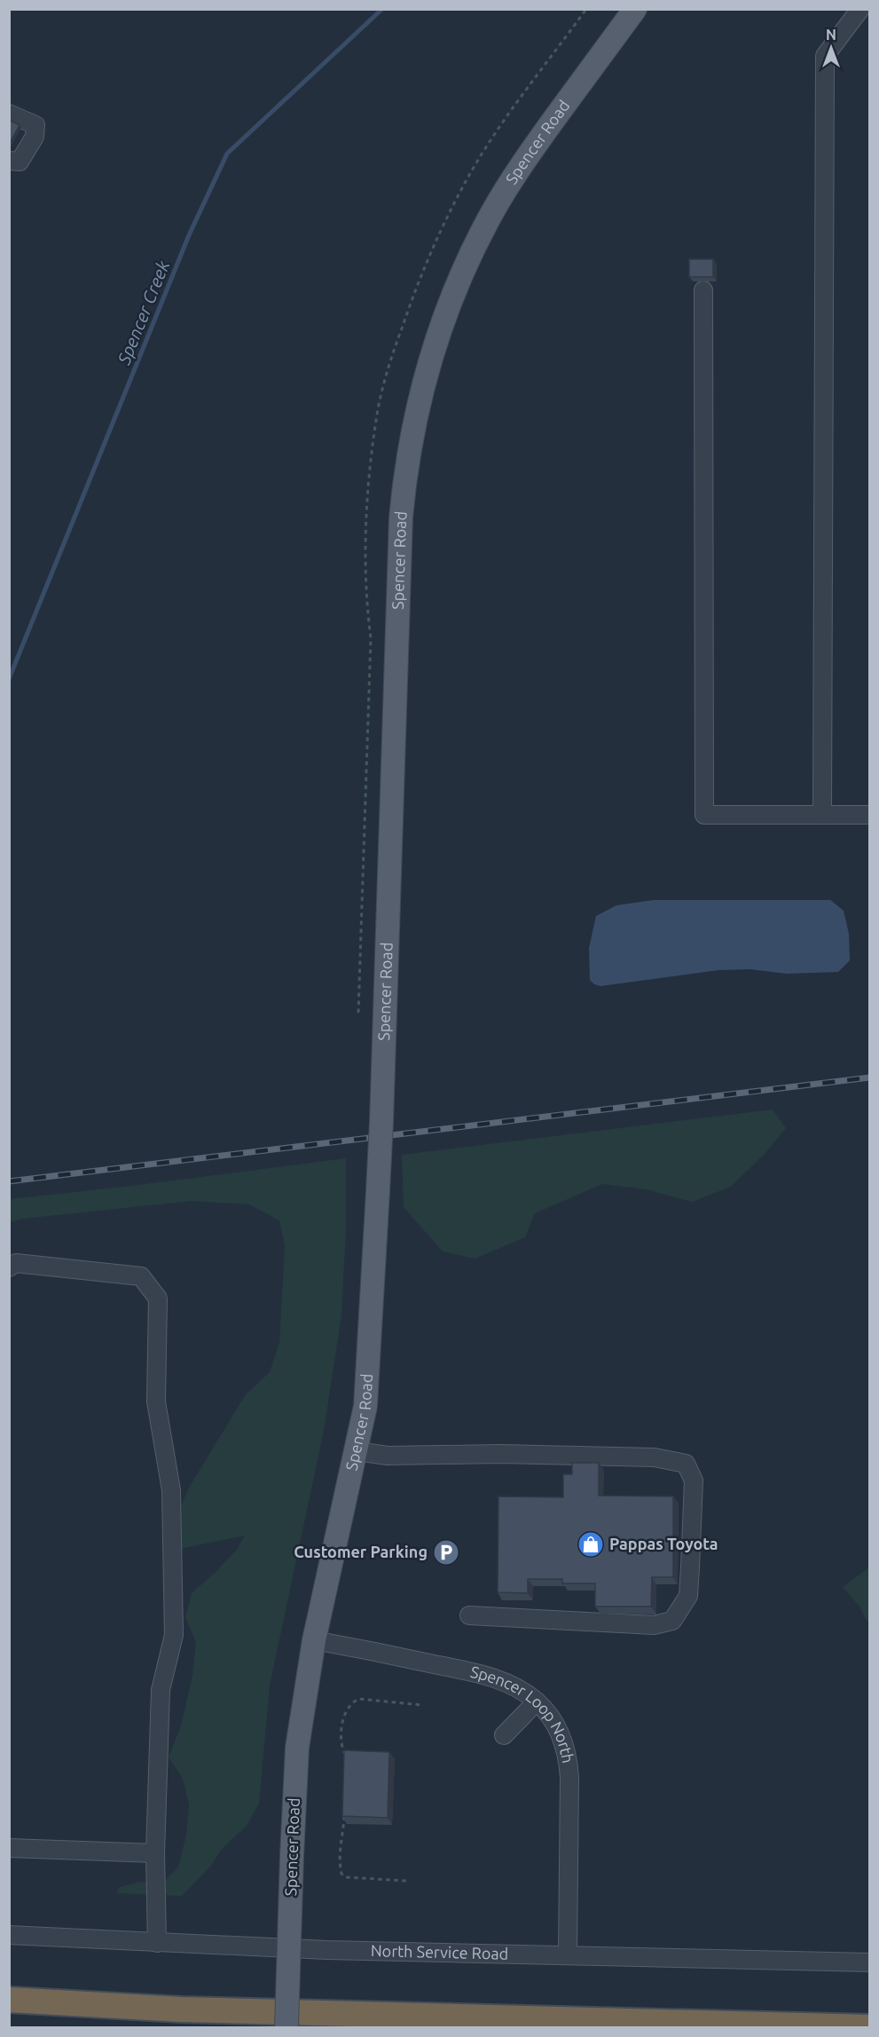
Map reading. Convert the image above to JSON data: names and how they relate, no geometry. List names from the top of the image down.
{
  "streets": {
    "main road": ["Spencer Road"],
    "street": ["Spencer Loop North", "North Service Road"]
  },
  "crossings": [
    ["Spencer Road", "Spencer Loop North"],
    ["Spencer Loop North", "North Service Road"]
  ],
  "water": ["Spencer Creek"],
  "places": {
    "shop": ["Pappas Toyota"],
    "parking": ["Customer Parking"]
  },
  "north": "top"
}
